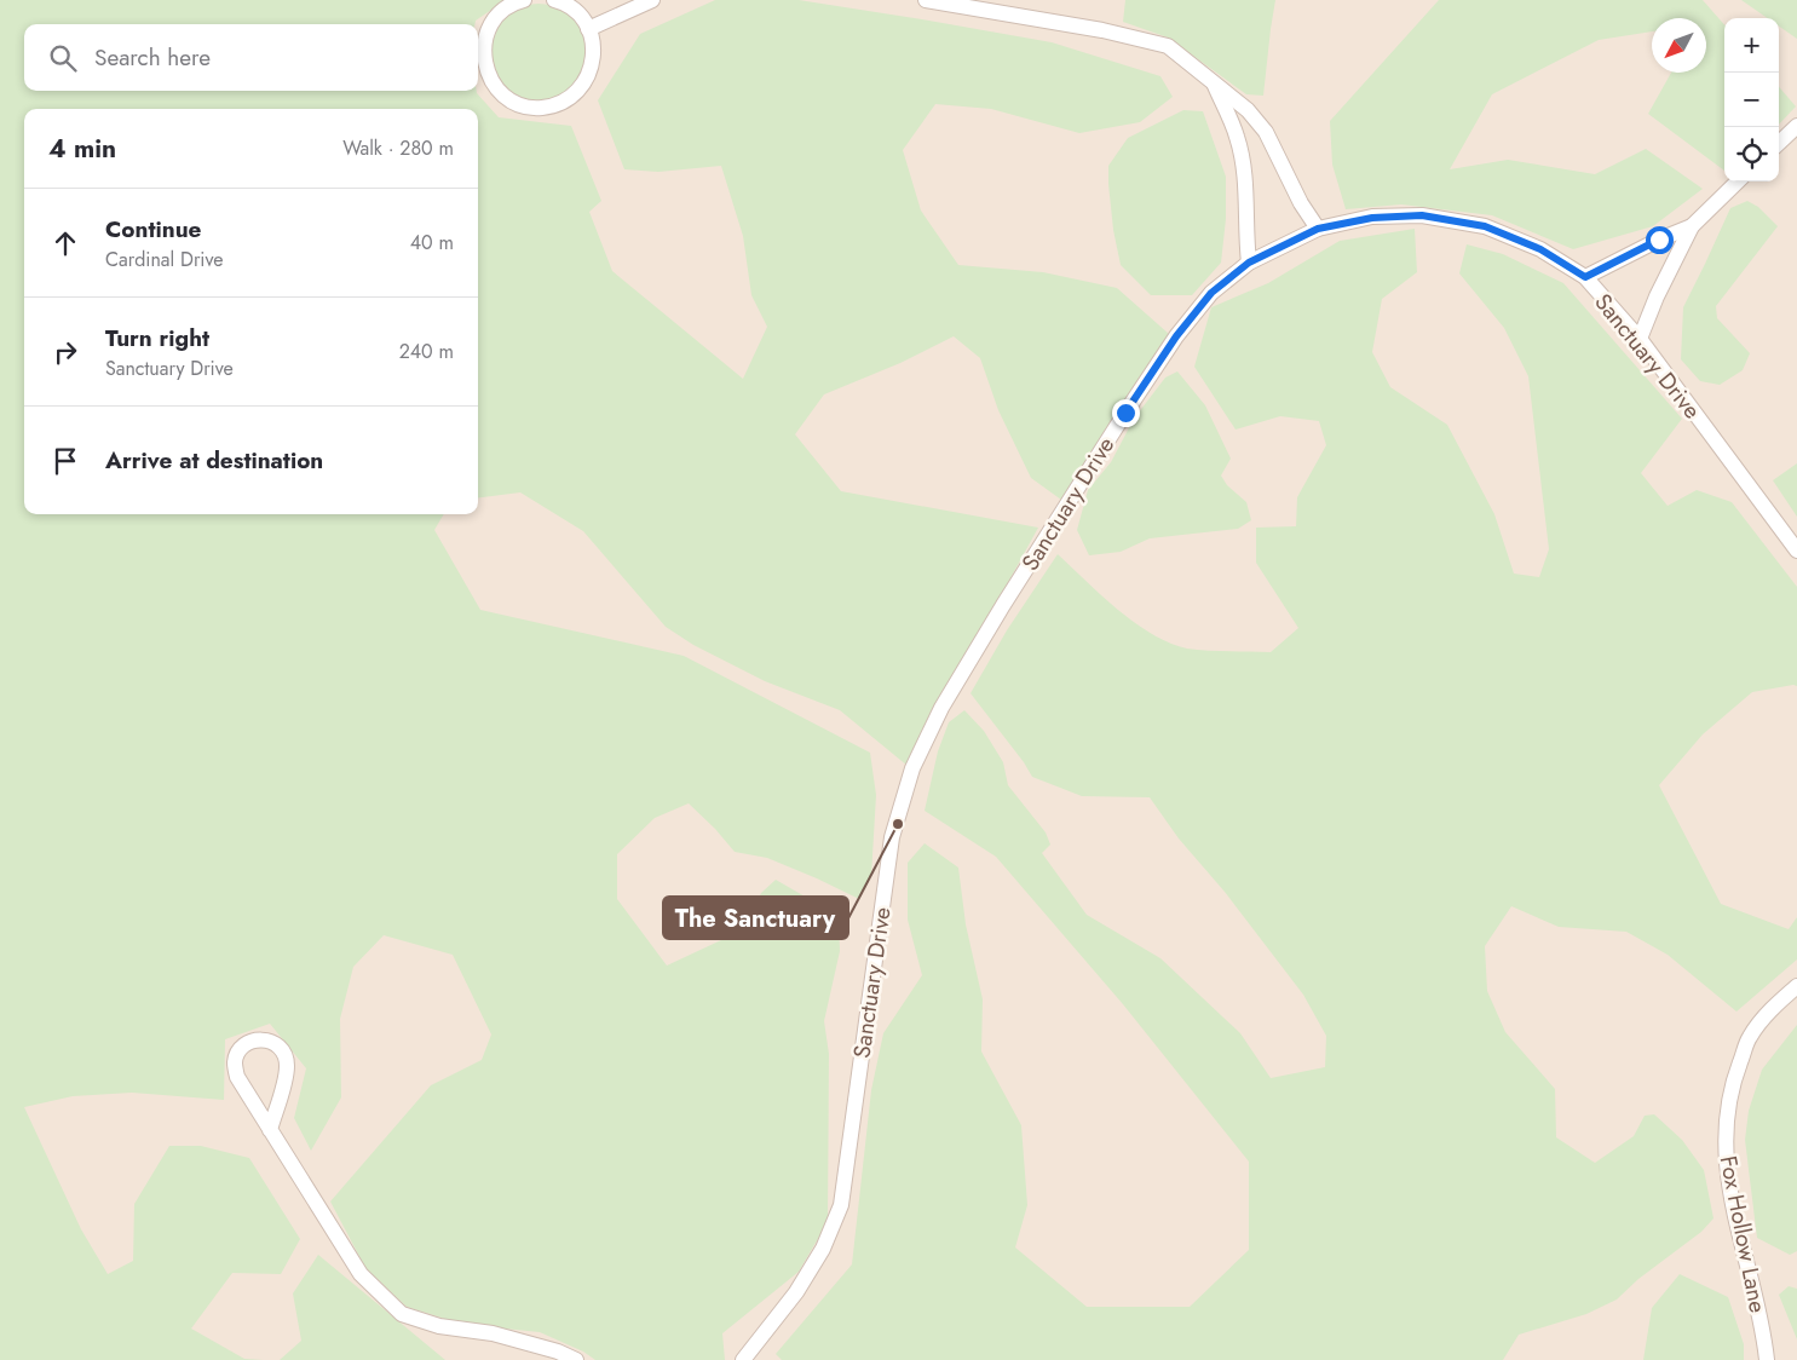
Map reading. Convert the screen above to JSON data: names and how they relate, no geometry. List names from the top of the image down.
{
  "streets": {
    "street": ["Sanctuary Drive", "Fox Hollow Lane"]
  },
  "places": ["The Sanctuary"],
  "north": "bottom left",
  "page": {
    "map_buttons": ["+", "−"],
    "search": "Search here",
    "heading": ["4 min", "Walk · 280 m"],
    "list": [
      ["Continue", "Cardinal Drive", "40 m"],
      ["Turn right", "Sanctuary Drive", "240 m"],
      "Arrive at destination"
    ]
  }
}
